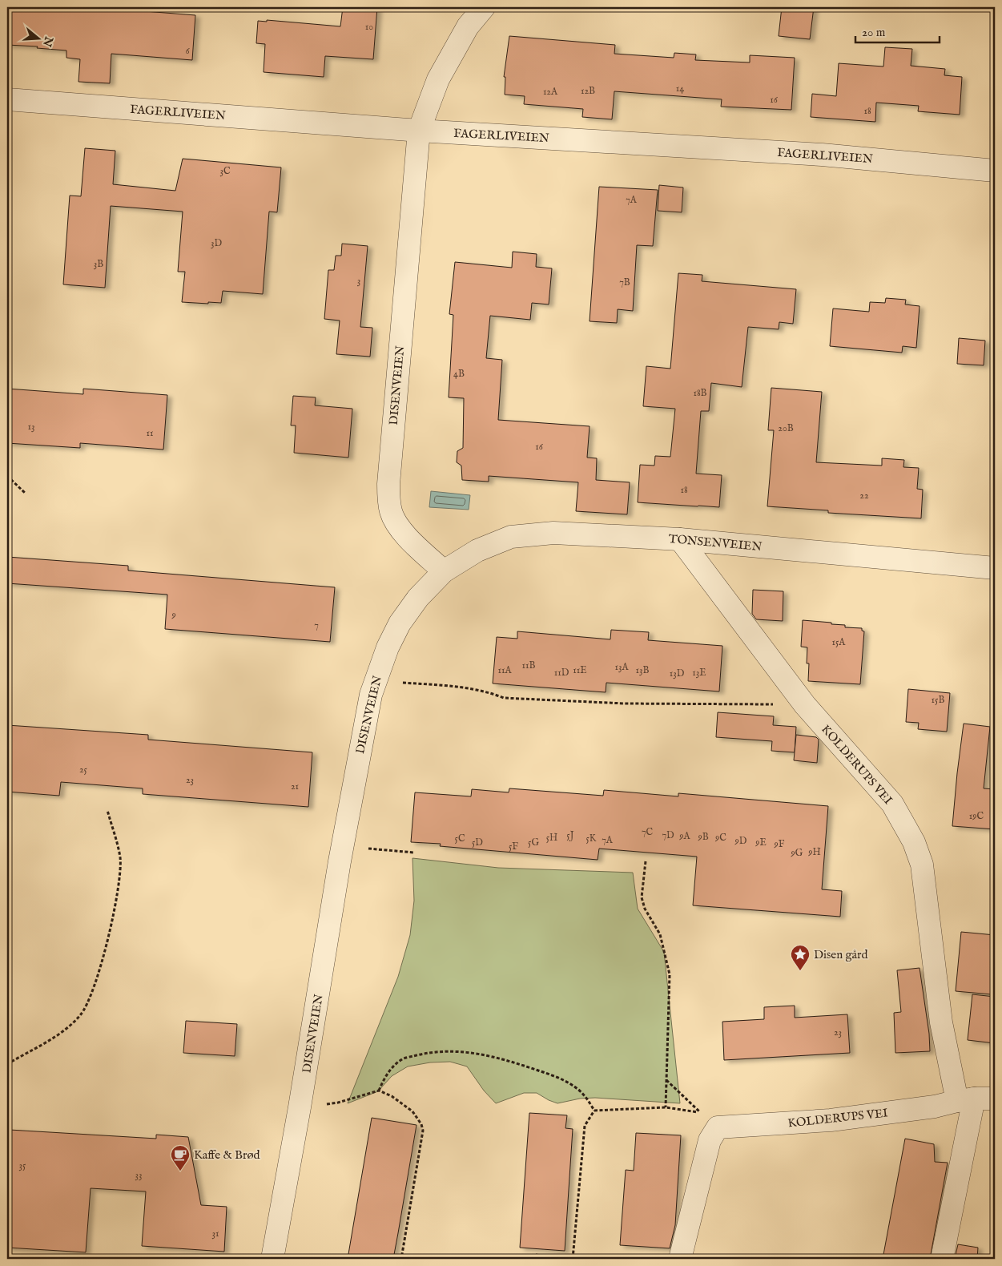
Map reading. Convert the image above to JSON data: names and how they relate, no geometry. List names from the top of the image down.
{
  "streets": {
    "street": [
      "FAGERLIVEIEN",
      "DISENVEIEN",
      "TONSENVEIEN",
      "KOLDERUPS VEI"
    ]
  },
  "crossings": [
    ["FAGERLIVEIEN", "DISENVEIEN"],
    ["DISENVEIEN", "TONSENVEIEN"],
    ["TONSENVEIEN", "KOLDERUPS VEI"]
  ],
  "places": {
    "place": ["Disen gård"],
    "cafe": ["Kaffe & Brød"]
  },
  "house_numbers": [
    "10",
    "6",
    "14",
    "12B",
    "12A",
    "16",
    "18",
    "3C",
    "7A",
    "3D",
    "3B",
    "3",
    "7B",
    "4B",
    "18B",
    "13",
    "20B",
    "11",
    "16",
    "18",
    "22",
    "9",
    "7",
    "15A",
    "11B",
    "13A",
    "11A",
    "11E",
    "13B",
    "11D",
    "13E",
    "13D",
    "15B",
    "25",
    "23",
    "21",
    "19C",
    "7C",
    "5J",
    "7D",
    "9A",
    "9B",
    "5H",
    "9C",
    "5C",
    "5K",
    "7A",
    "9D",
    "5D",
    "5G",
    "9E",
    "9F",
    "5F",
    "9H",
    "9G",
    "23",
    "35",
    "33",
    "31"
  ],
  "scale_bar": "20 m",
  "north": "right"
}
